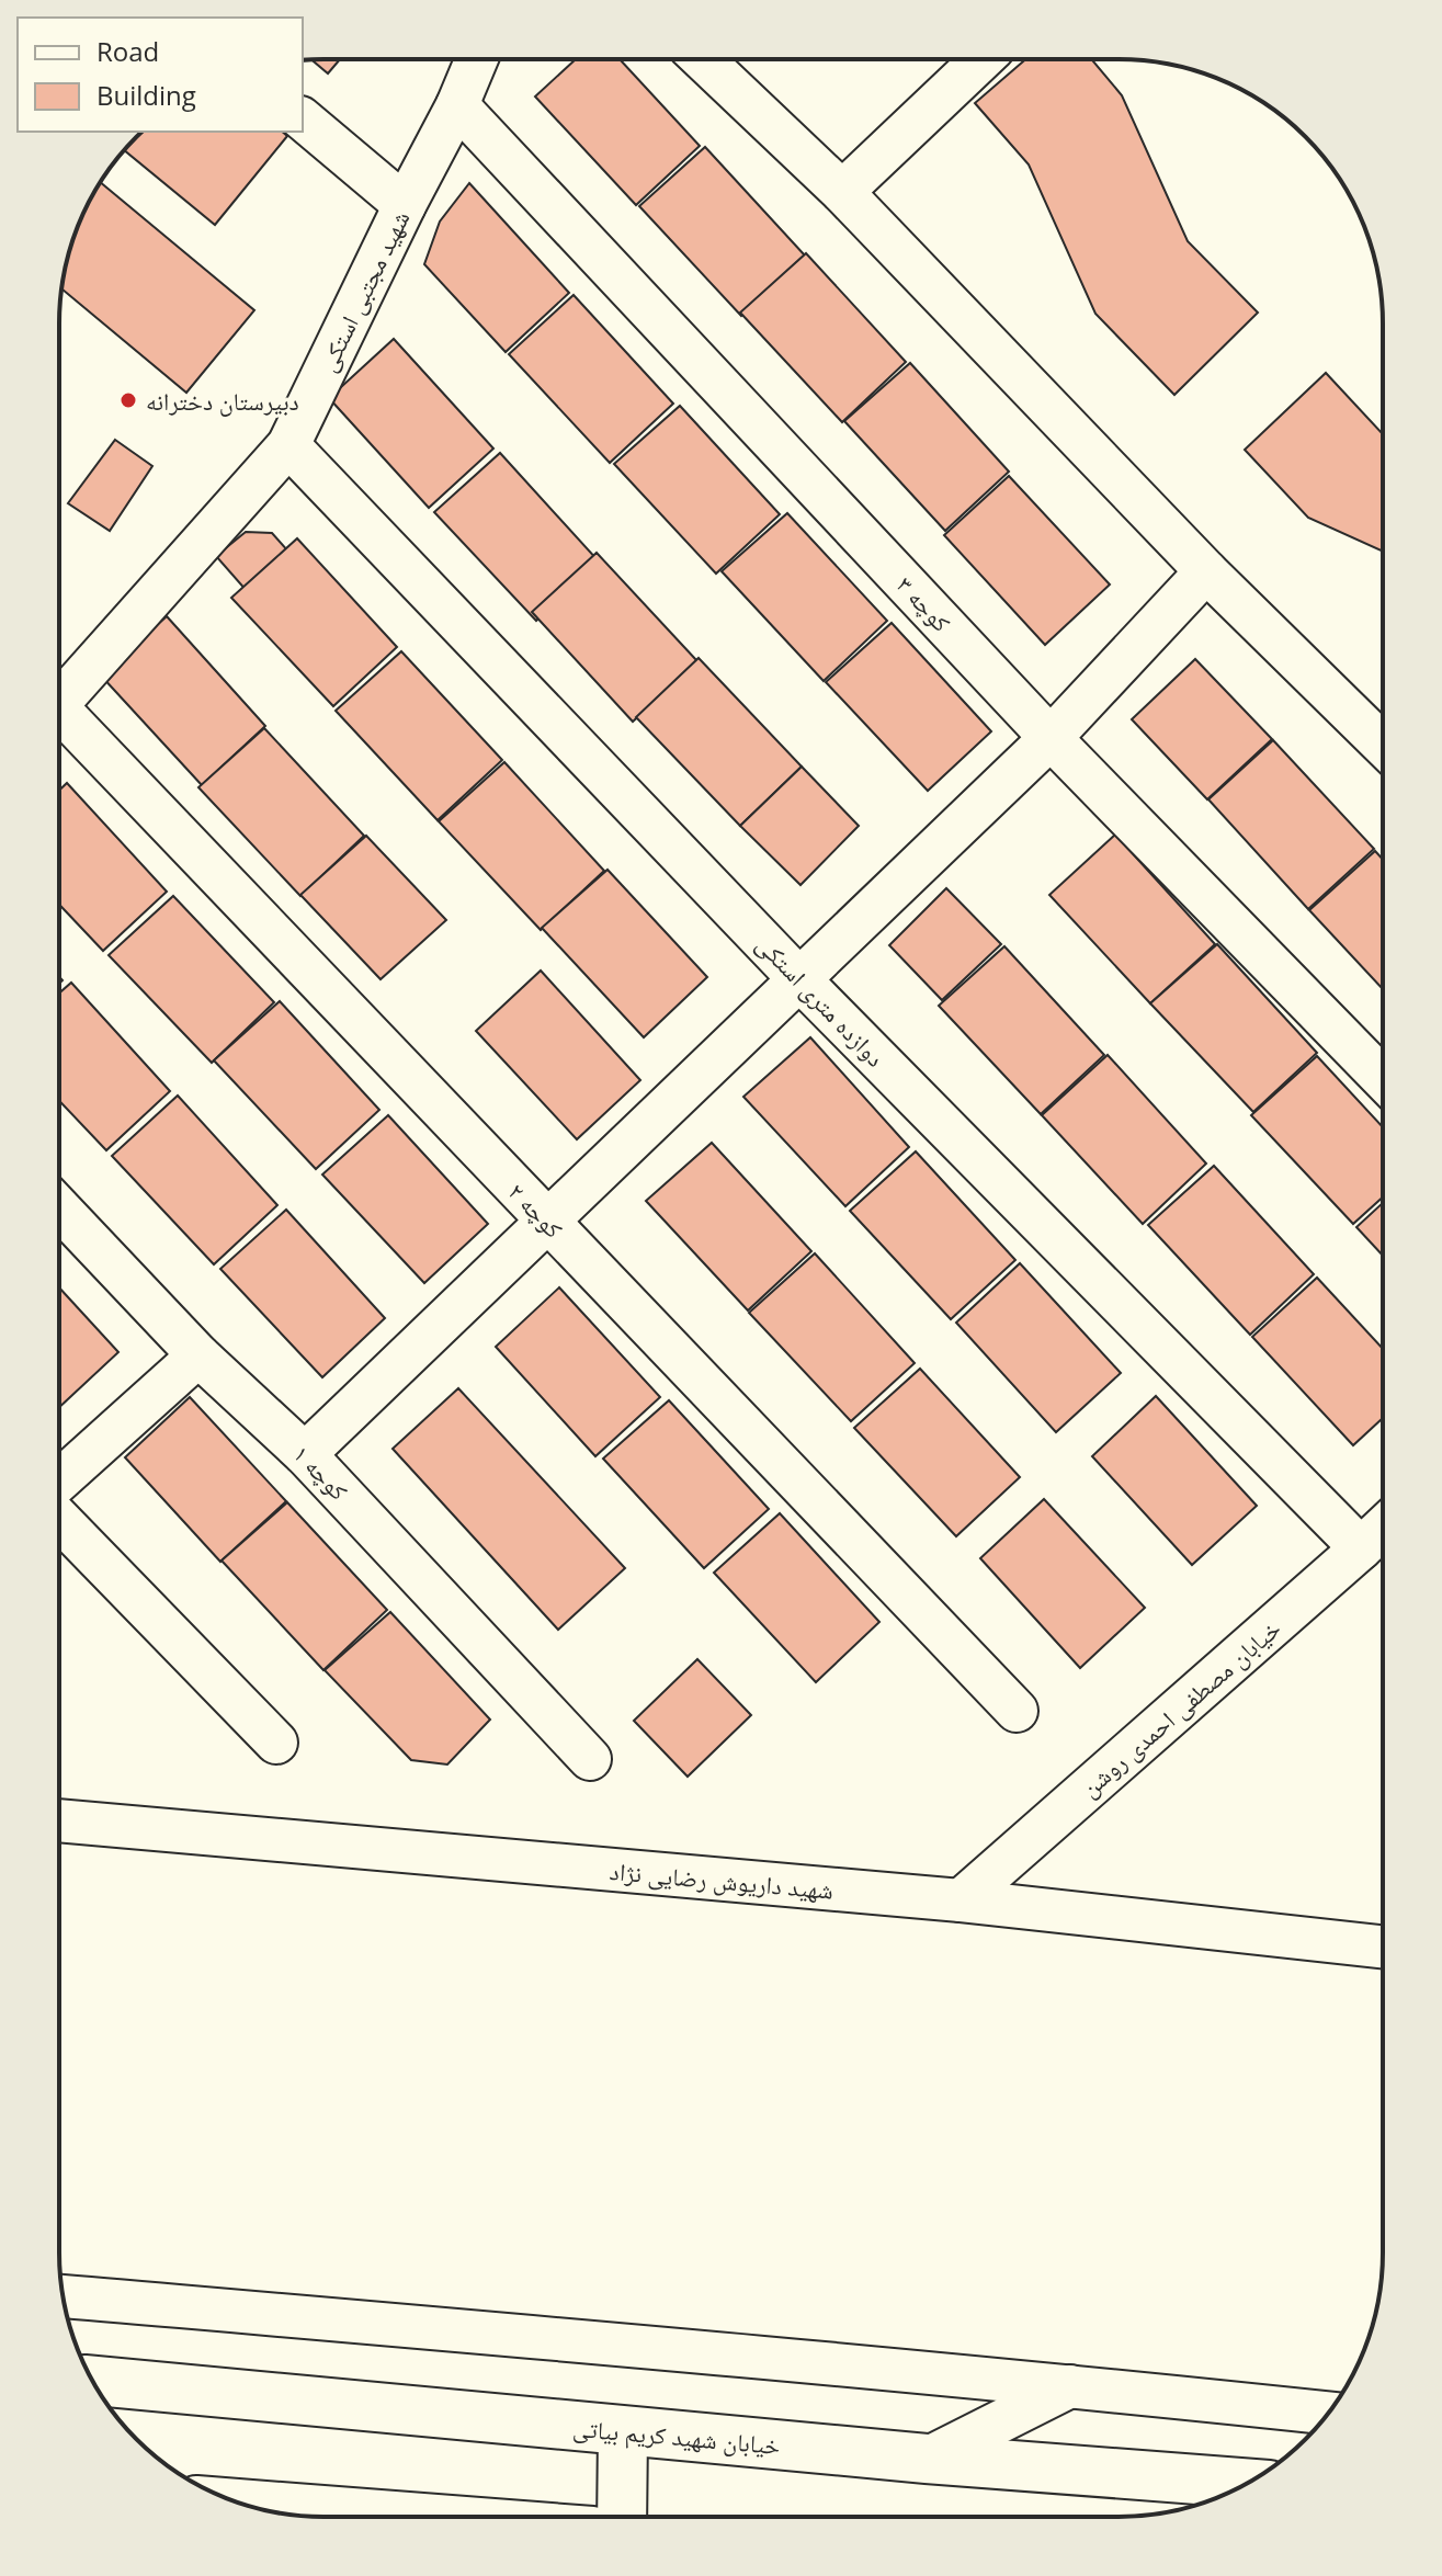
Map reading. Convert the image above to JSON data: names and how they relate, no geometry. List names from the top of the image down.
{
  "streets": {
    "main road": ["خیابان شهید کریم بیاتی"],
    "street": [
      "شهید مجتبی استکی",
      "کوچه ۳",
      "دوازده متری استکی",
      "کوچه ۲",
      "کوچه ۱",
      "خیابان مصطفی احمدی روشن",
      "شهید داریوش رضایی نژاد"
    ]
  },
  "crossings": [
    ["شهید مجتبی استکی", "کوچه ۳"],
    ["شهید مجتبی استکی", "دوازده متری استکی"],
    ["دوازده متری استکی", "خیابان مصطفی احمدی روشن"],
    ["خیابان مصطفی احمدی روشن", "شهید داریوش رضایی نژاد"]
  ],
  "places": ["دبیرستان دخترانه"],
  "legend": ["Road", "Building"]
}
